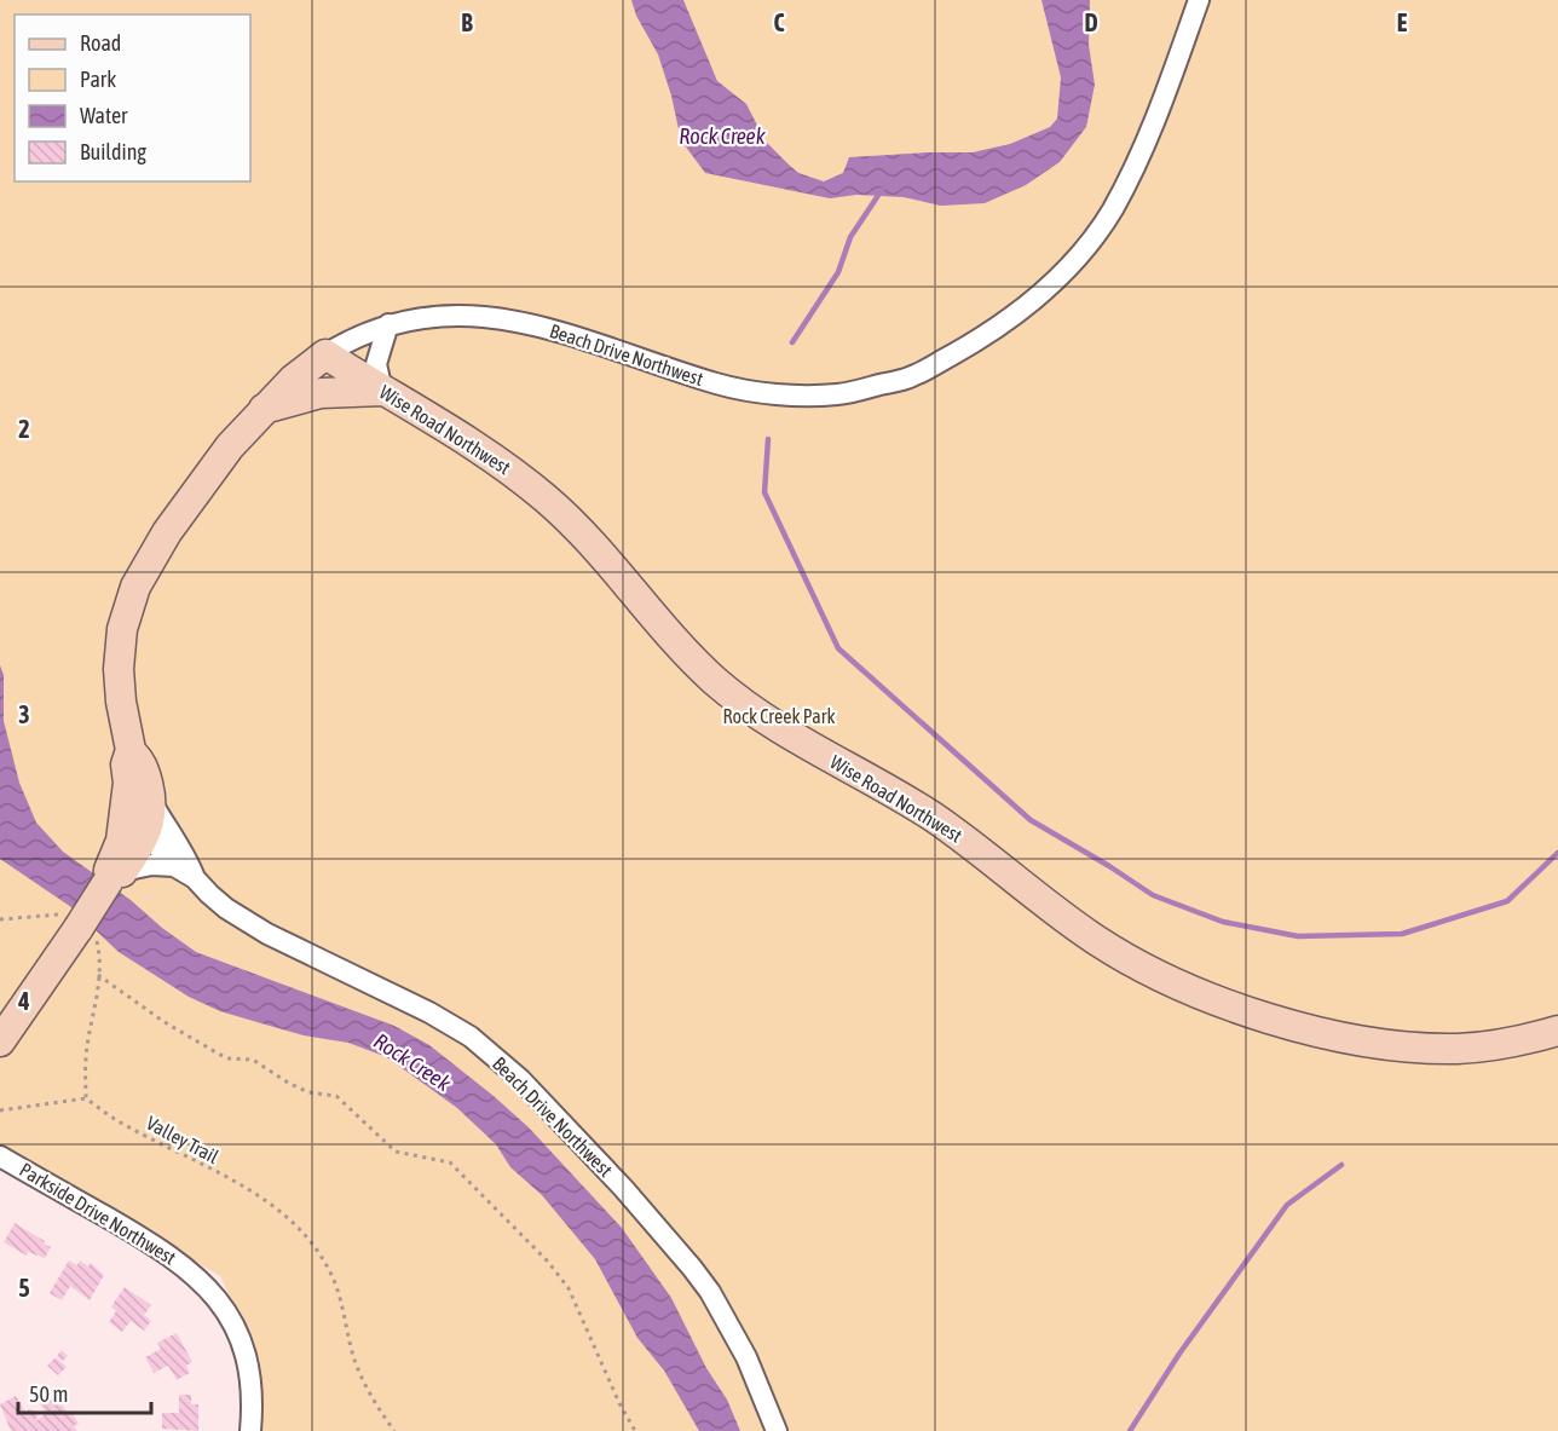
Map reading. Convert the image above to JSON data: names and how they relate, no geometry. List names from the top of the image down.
{
  "streets": {
    "street": ["Beach Drive Northwest", "Wise Road Northwest", "Parkside Drive Northwest"],
    "path": ["Valley Trail"]
  },
  "crossings": [
    ["Beach Drive Northwest", "Wise Road Northwest"]
  ],
  "water": ["Rock Creek"],
  "parks": ["Rock Creek Park"],
  "legend": [
    "Road",
    "Park",
    "Water",
    "Building"
  ],
  "scale_bar": "50 m",
  "grid": {
    "columns": [
      "B",
      "C",
      "D",
      "E"
    ],
    "rows": [
      "2",
      "3",
      "4",
      "5"
    ]
  }
}
